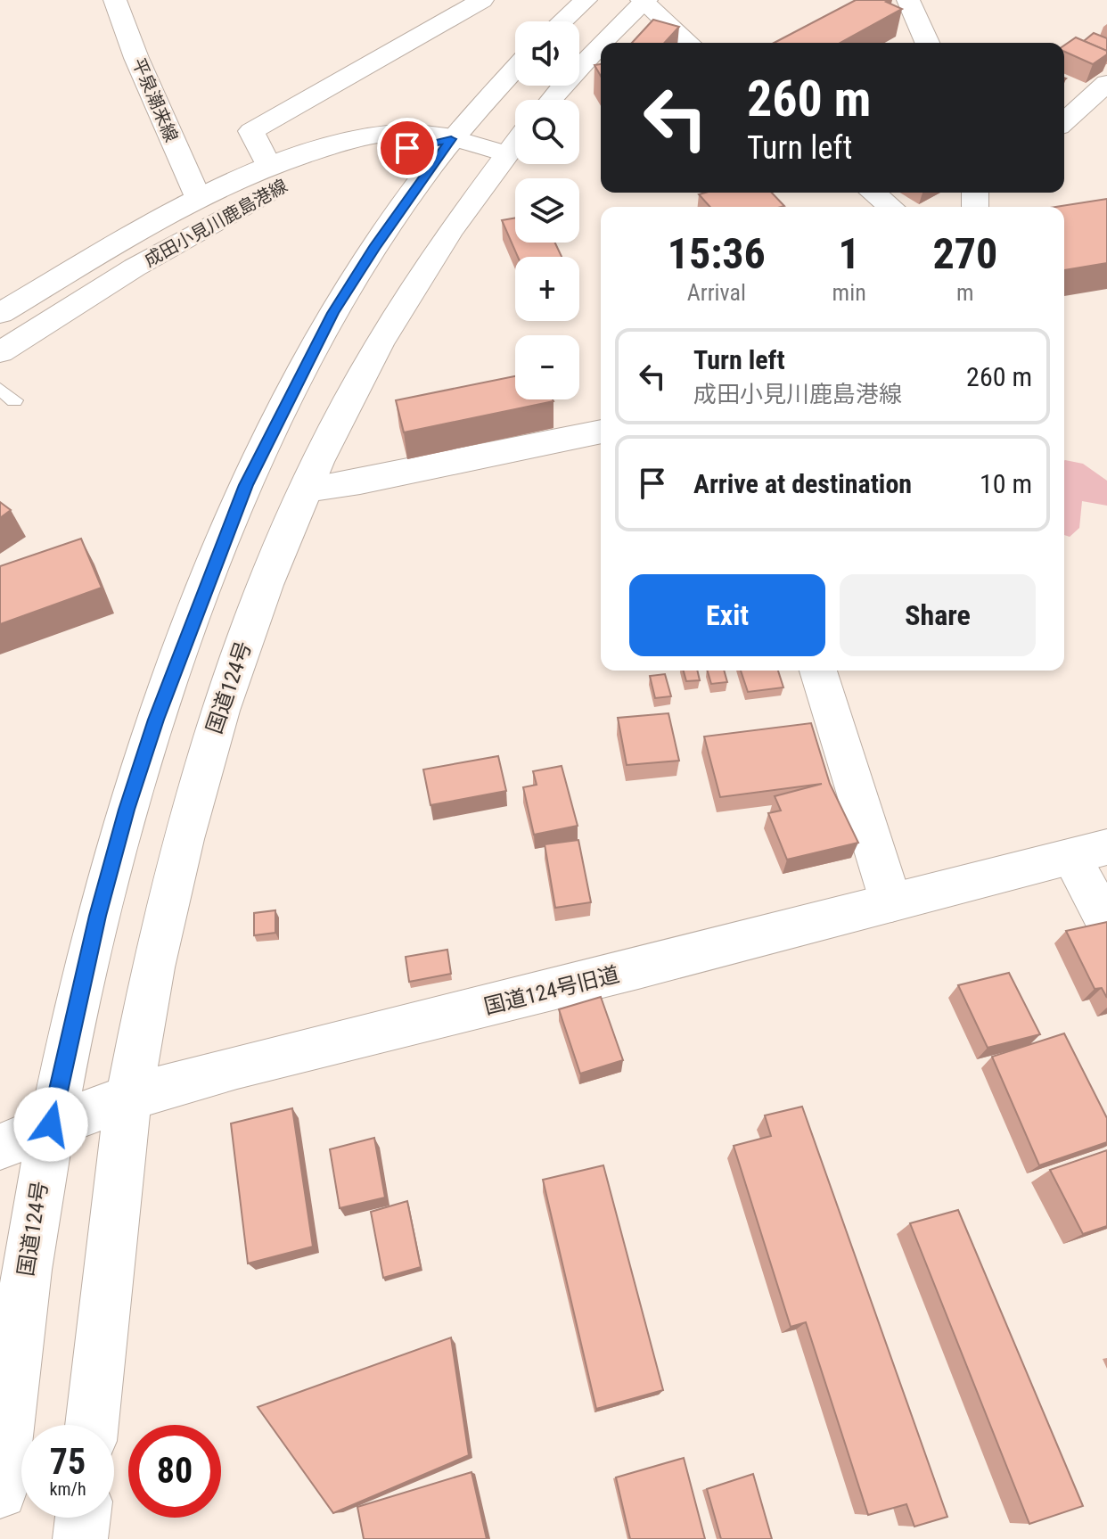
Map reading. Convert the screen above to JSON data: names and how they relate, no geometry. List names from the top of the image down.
{
  "streets": {
    "main road": [
      "平泉潮来線",
      "成田小見川鹿島港線",
      "国道124号",
      "国道124号旧道"
    ]
  },
  "crossings": [
    ["平泉潮来線", "成田小見川鹿島港線"],
    ["成田小見川鹿島港線", "国道124号"],
    ["国道124号", "国道124号旧道"]
  ],
  "page": {
    "map_buttons": ["+", "−"],
    "turn": ["260 m", "Turn left"],
    "eta": [
      "15:36",
      "Arrival",
      "1",
      "min",
      "270",
      "m"
    ],
    "list": [
      {
        "name": "Turn left",
        "note": "成田小見川鹿島港線",
        "value": "260 m"
      },
      {
        "name": "Arrive at destination",
        "value": "10 m"
      }
    ],
    "buttons": ["Exit", "Share"],
    "speed": "75 km/h",
    "limit": "80"
  }
}
